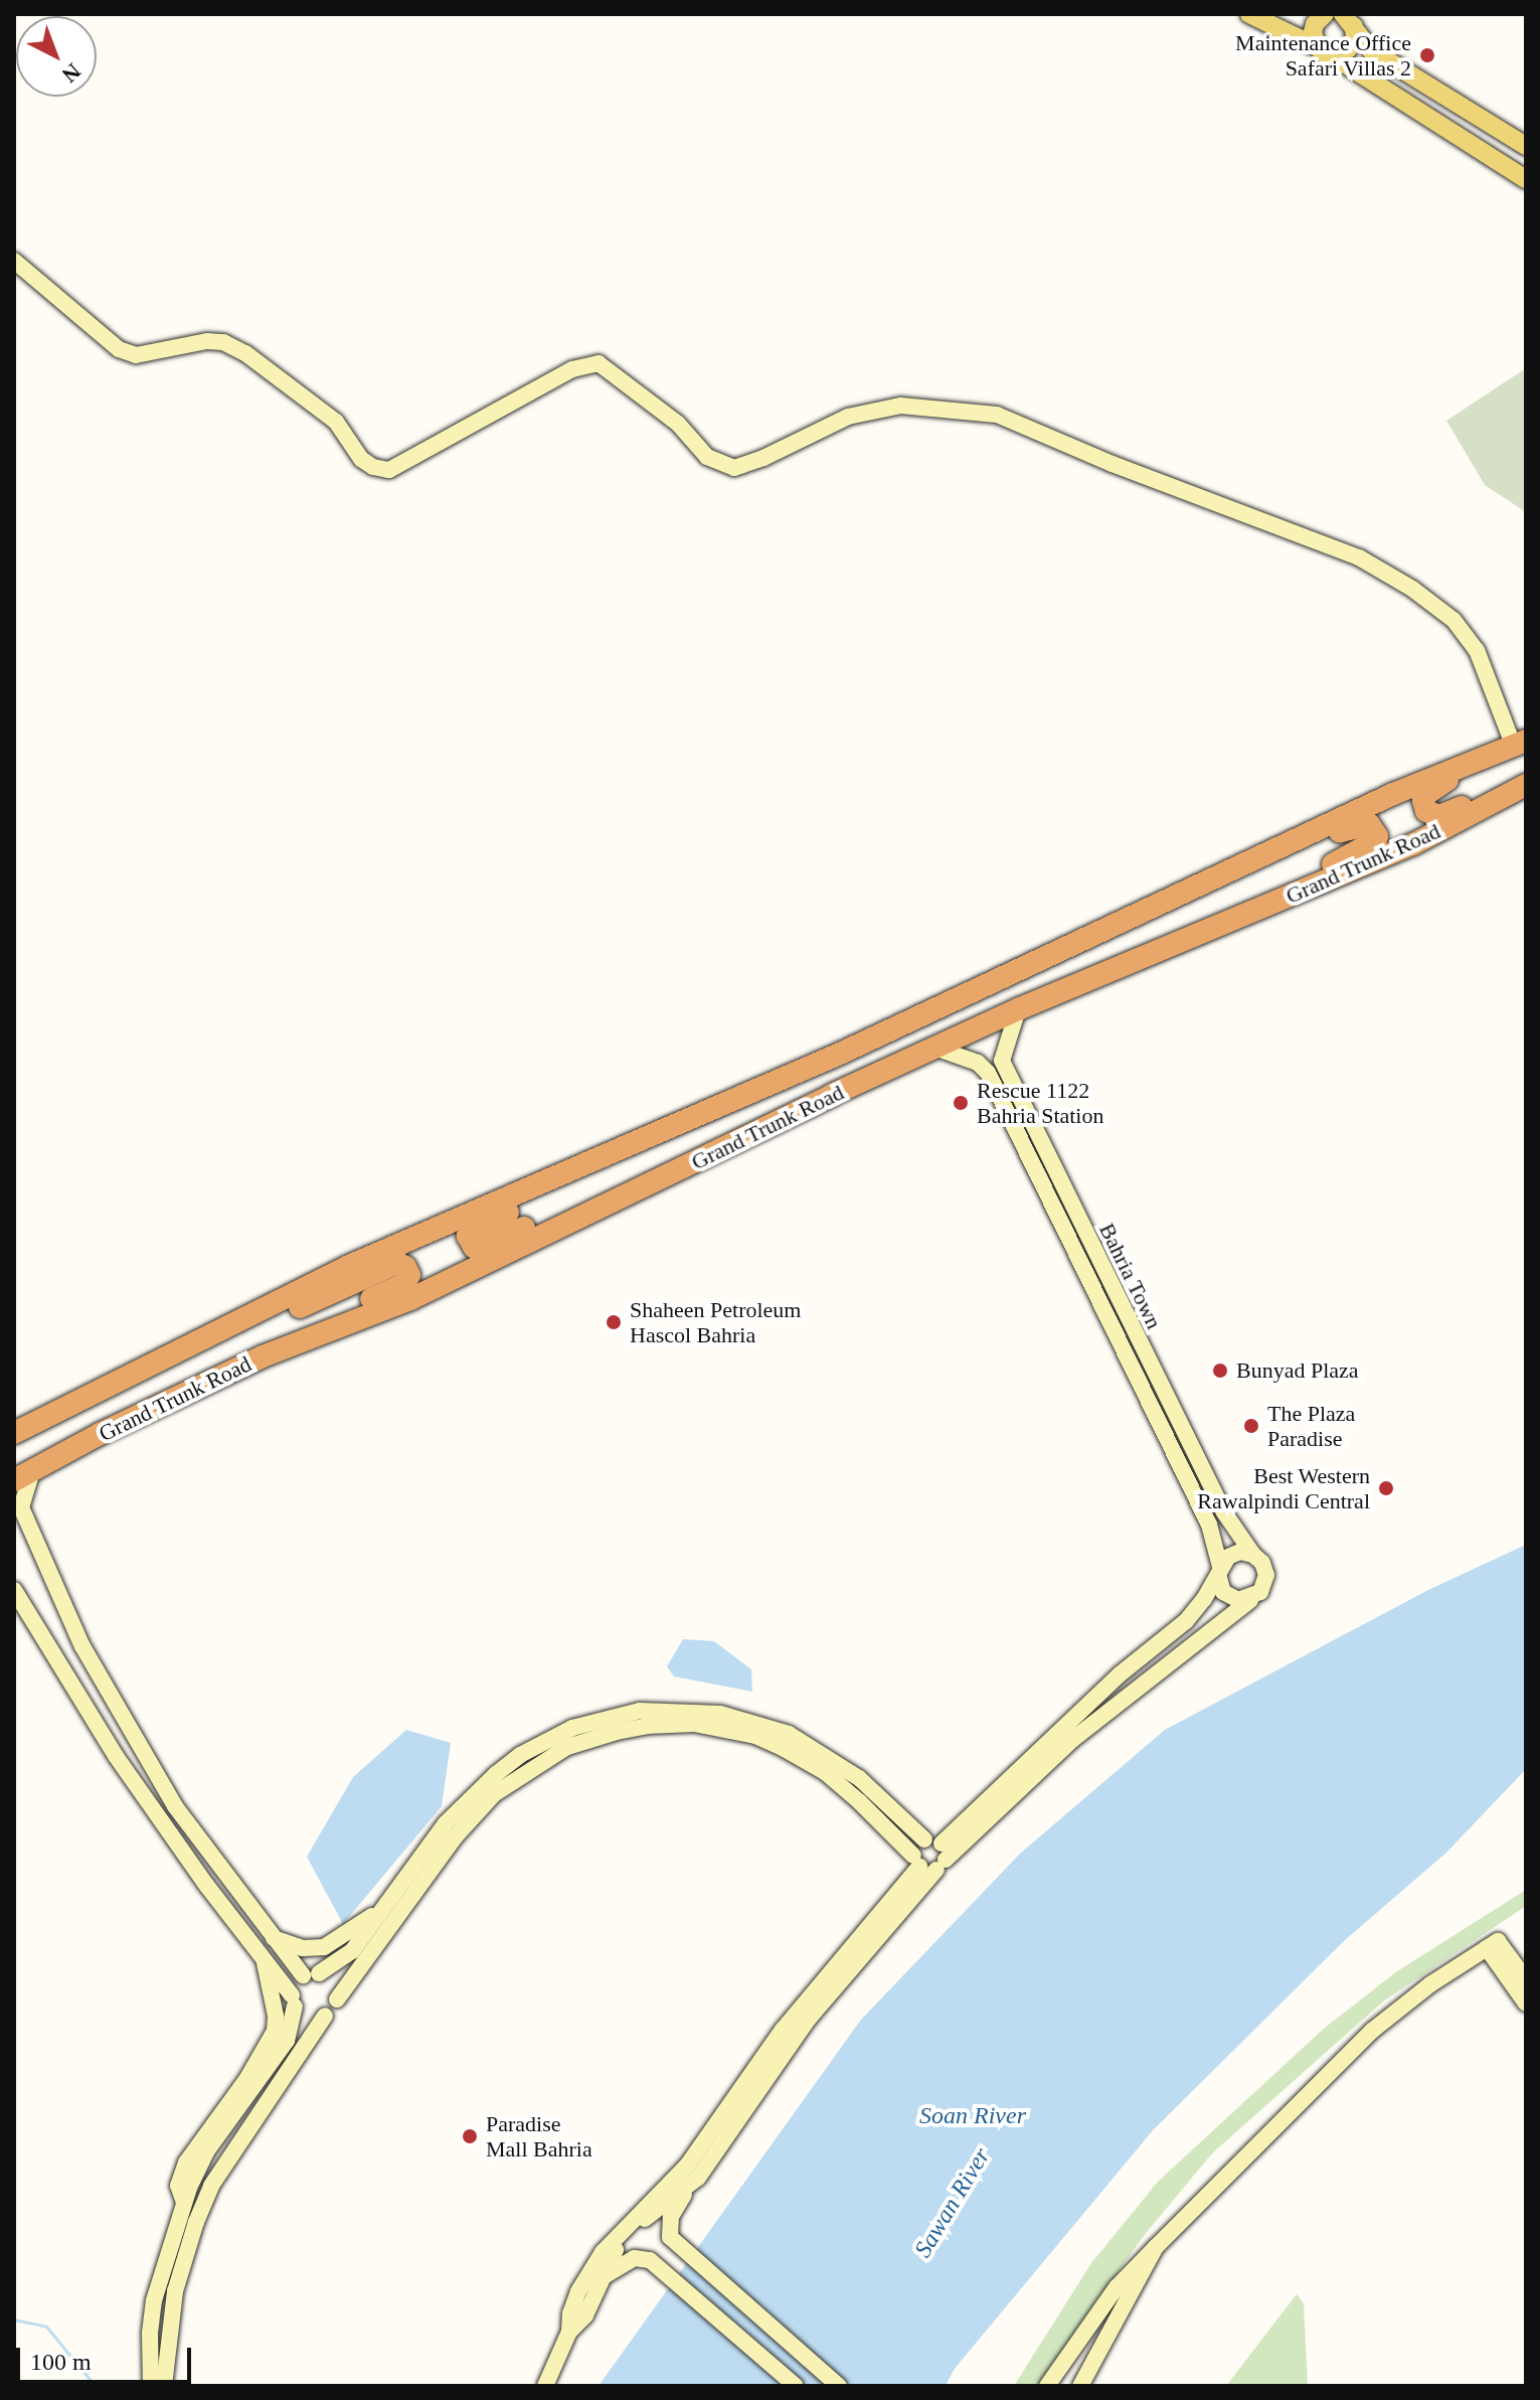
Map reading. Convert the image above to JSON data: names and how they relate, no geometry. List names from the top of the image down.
{
  "streets": {
    "highway": ["Grand Trunk Road"],
    "main road": ["Bahria Town"]
  },
  "crossings": [
    ["Grand Trunk Road", "Bahria Town"]
  ],
  "water": ["Soan River", "Sawan River"],
  "places": [
    "Maintenance Office Safari Villas 2",
    "Rescue 1122 Bahria Station",
    "Shaheen Petroleum Hascol Bahria",
    "Bunyad Plaza",
    "The Plaza Paradise",
    "Best Western Rawalpindi Central",
    "Paradise Mall Bahria"
  ],
  "scale_bar": "100 m",
  "north": "bottom right"
}
